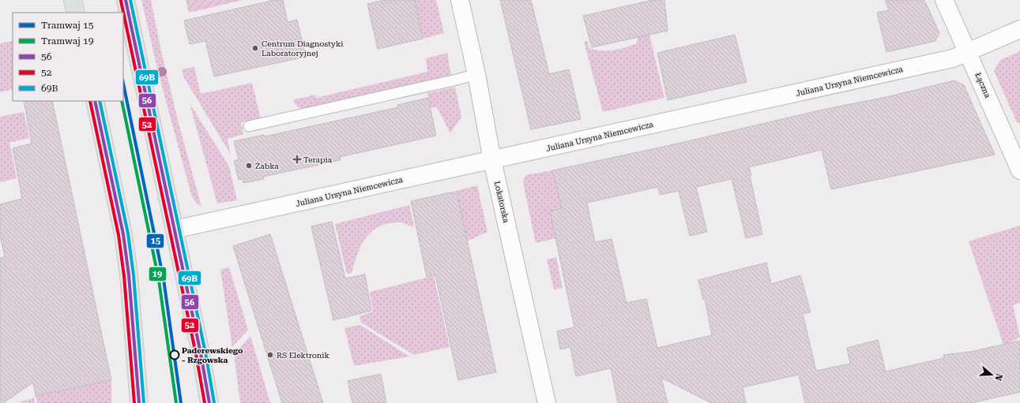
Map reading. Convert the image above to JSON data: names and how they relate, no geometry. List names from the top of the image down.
{
  "streets": {
    "street": ["Juliana Ursyna Niemcewicza", "Łączna", "Lokatorska"]
  },
  "crossings": [
    ["Juliana Ursyna Niemcewicza", "Łączna"],
    ["Juliana Ursyna Niemcewicza", "Lokatorska"]
  ],
  "places": {
    "other": [
      "Centrum Diagnostyki Laboratoryjnej",
      "Żabka",
      "Paderewskiego - Rzgowska",
      "RS Elektronik"
    ],
    "health": ["Terapia"]
  },
  "lines": [
    "transit line 56",
    "transit line 69B",
    "transit line 52",
    "tram line 15",
    "tram line 19"
  ],
  "legend": [
    "Tramwaj 15",
    "Tramwaj 19",
    "56",
    "52",
    "69B"
  ],
  "north": "right"
}
